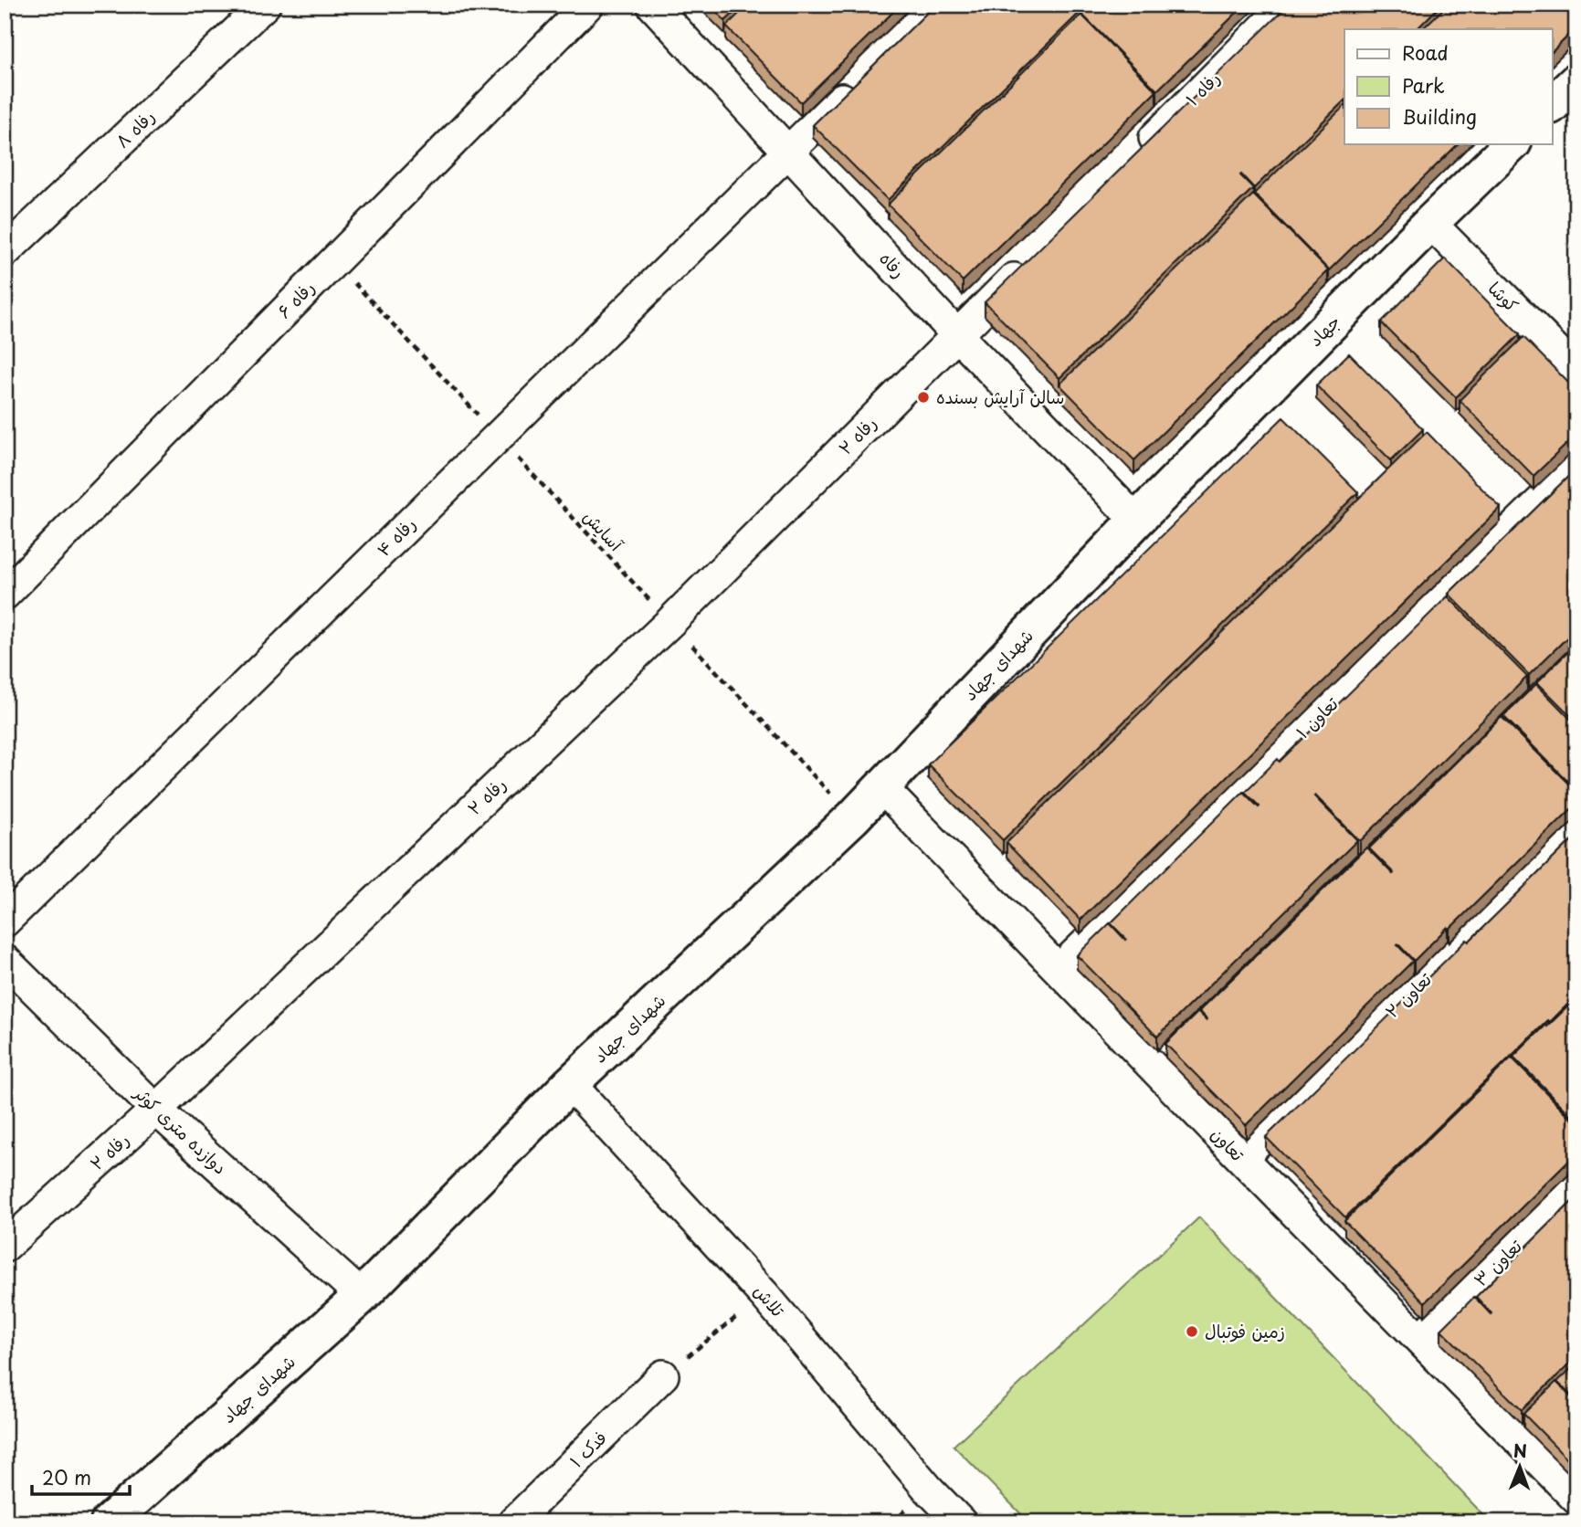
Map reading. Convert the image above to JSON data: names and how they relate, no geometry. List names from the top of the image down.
{
  "streets": {
    "street": [
      "رفاه ۱",
      "رفاه ۸",
      "رفاه",
      "کوشا",
      "رفاه ۶",
      "جهاد",
      "رفاه ۲",
      "رفاه ۴",
      "شهدای جهاد",
      "تعاون ۱",
      "تعاون ۲",
      "دوازده متری کوثر",
      "تعاون",
      "تعاون ۳",
      "تلاش",
      "فدک ۱"
    ],
    "path": ["آسایش"]
  },
  "crossings": [
    ["رفاه", "جهاد"],
    ["رفاه", "رفاه ۲"],
    ["رفاه", "رفاه ۴"],
    ["رفاه", "شهدای جهاد"],
    ["کوشا", "جهاد"],
    ["رفاه ۶", "آسایش"],
    ["جهاد", "شهدای جهاد"],
    ["رفاه ۲", "آسایش"],
    ["رفاه ۲", "دوازده متری کوثر"],
    ["آسایش", "رفاه ۴"],
    ["آسایش", "شهدای جهاد"],
    ["شهدای جهاد", "دوازده متری کوثر"],
    ["شهدای جهاد", "تعاون"],
    ["شهدای جهاد", "تلاش"],
    ["تعاون ۱", "تعاون"],
    ["تعاون ۲", "تعاون"],
    ["تعاون", "تعاون ۳"]
  ],
  "places": ["سالن آرایش بسنده", "زمین فوتبال"],
  "legend": ["Road", "Park", "Building"],
  "scale_bar": "20 m",
  "north": "top"
}
